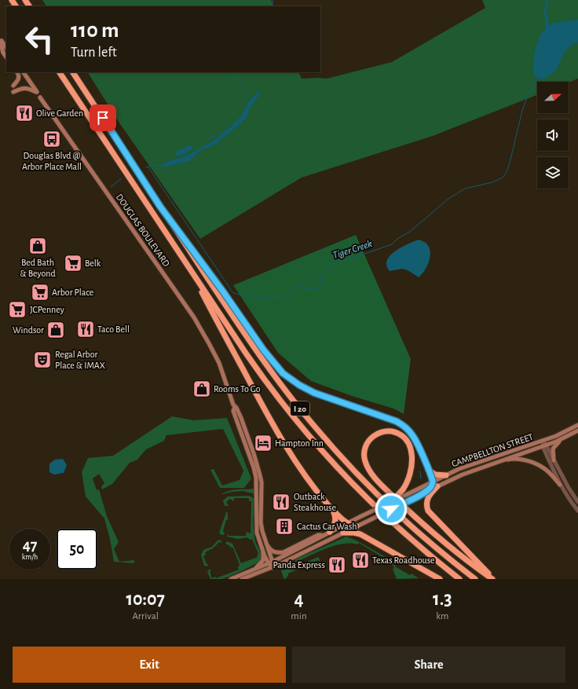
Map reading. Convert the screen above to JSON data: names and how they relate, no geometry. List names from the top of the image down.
{
  "streets": {
    "highway": ["I 20"],
    "main road": ["DOUGLAS BOULEVARD", "CAMPBELLTON STREET"]
  },
  "crossings": [
    ["DOUGLAS BOULEVARD", "CAMPBELLTON STREET"]
  ],
  "water": ["Tiger Creek"],
  "places": {
    "restaurant": [
      "Olive Garden",
      "Taco Bell",
      "Outback Steakhouse",
      "Texas Roadhouse",
      "Panda Express"
    ],
    "bus stop": ["Douglas Blvd @ Arbor Place Mall"],
    "shop": ["Bed Bath & Beyond", "Windsor", "Rooms To Go"],
    "supermarket": ["Belk", "Arbor Place", "JCPenney"],
    "theatre": ["Regal Arbor Place & IMAX"],
    "hotel": ["Hampton Inn"],
    "building": ["Cactus Car Wash"]
  },
  "north": "right",
  "page": {
    "turn": ["110 m", "Turn left"],
    "speed": "47 km/h",
    "limit": "50",
    "eta": [
      "10:07",
      "Arrival",
      "4",
      "min",
      "1.3",
      "km"
    ],
    "buttons": ["Exit", "Share"]
  }
}
